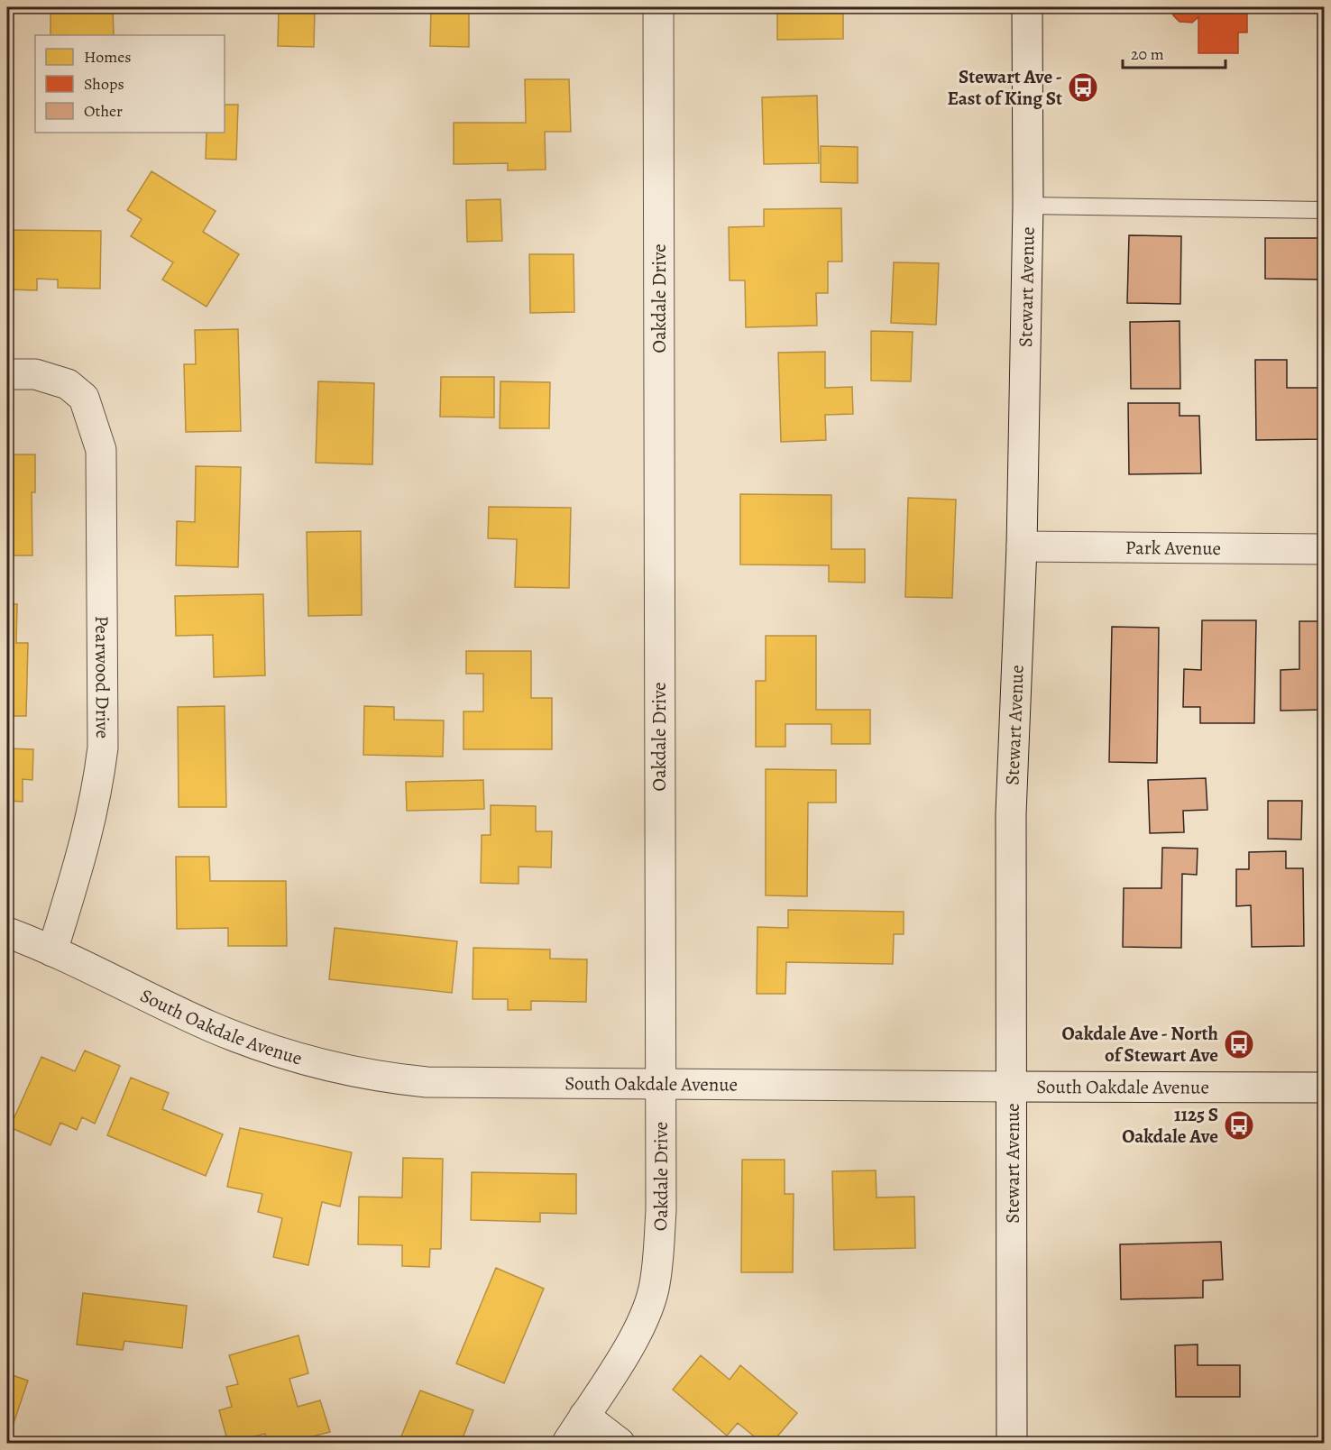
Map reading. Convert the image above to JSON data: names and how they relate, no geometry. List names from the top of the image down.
{
  "streets": {
    "street": [
      "Stewart Avenue",
      "Oakdale Drive",
      "Park Avenue",
      "Pearwood Drive",
      "South Oakdale Avenue"
    ]
  },
  "crossings": [
    ["Stewart Avenue", "Park Avenue"],
    ["Stewart Avenue", "South Oakdale Avenue"],
    ["Oakdale Drive", "South Oakdale Avenue"],
    ["Pearwood Drive", "South Oakdale Avenue"]
  ],
  "places": {
    "bus stop": ["Stewart Ave - East of King St", "Oakdale Ave - North of Stewart Ave", "1125 S Oakdale Ave"]
  },
  "legend": ["Homes", "Shops", "Other"],
  "scale_bar": "20 m"
}
